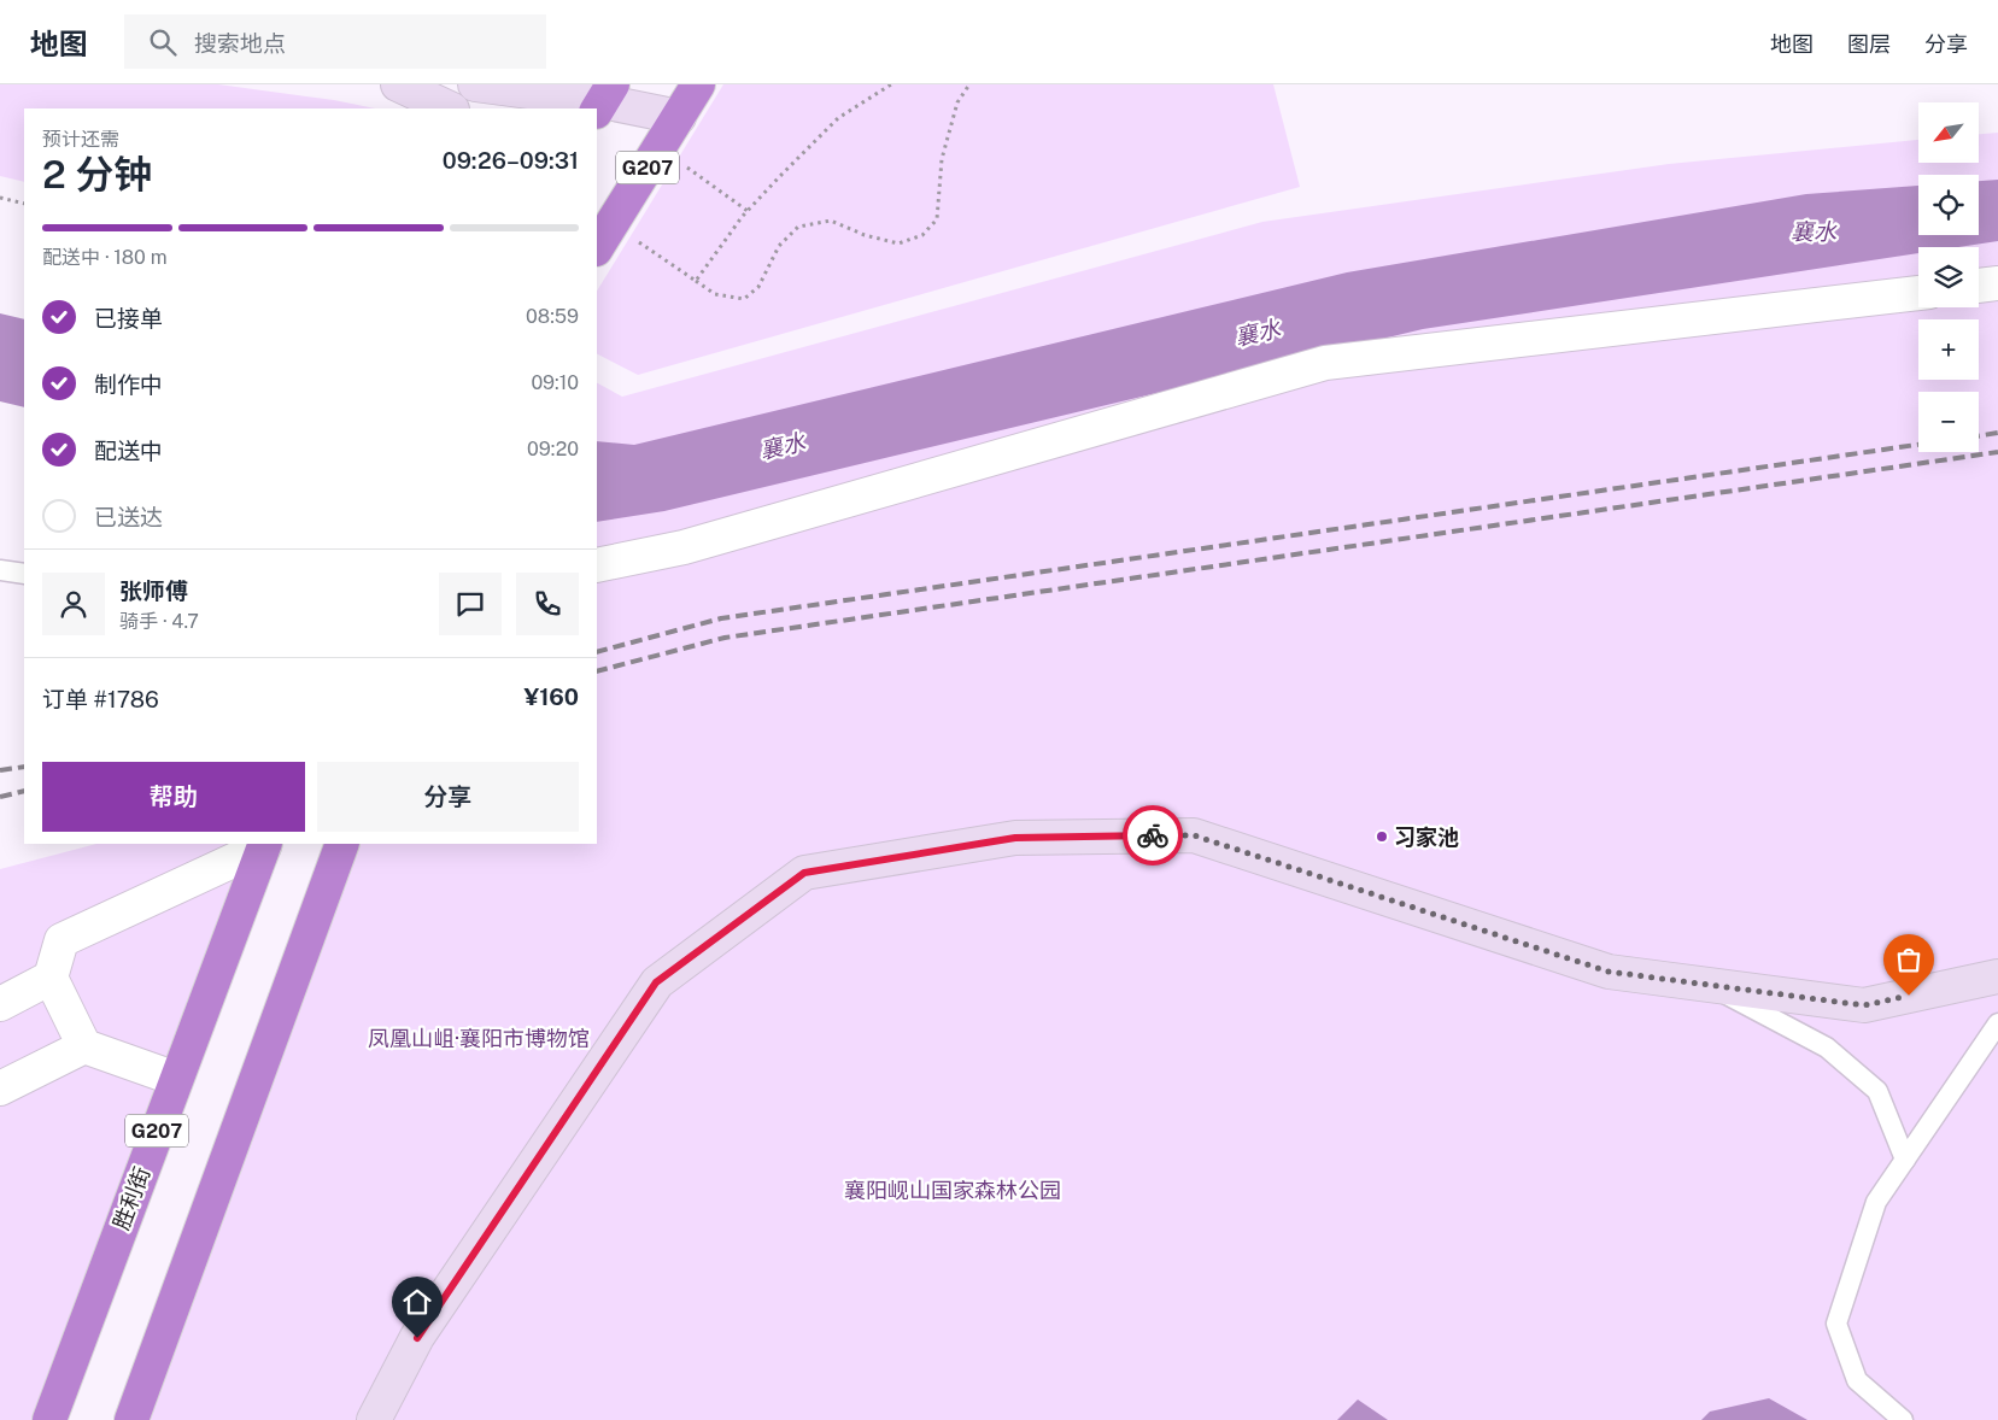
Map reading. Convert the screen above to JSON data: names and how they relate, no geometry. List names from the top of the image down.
{
  "streets": {
    "highway": ["G207", "胜利街"]
  },
  "water": ["襄水"],
  "parks": ["凤凰山岨·襄阳市博物馆", "襄阳岘山国家森林公园"],
  "places": ["习家池"],
  "north": "bottom left",
  "page": {
    "header": "地图",
    "search": "搜索地点",
    "nav": ["地图", "图层", "分享"],
    "map_buttons": ["+", "−"],
    "heading": ["2 分钟", "预计还需", "09:26–09:31"],
    "panel": [
      "张师傅",
      "骑手 · 4.7",
      "订单 #1786",
      "¥160"
    ],
    "bar": "配送中 · 180 m",
    "list": [
      ["已接单", "08:59"],
      ["制作中", "09:10"],
      ["配送中", "09:20"],
      "已送达"
    ],
    "buttons": ["帮助", "分享"]
  }
}
